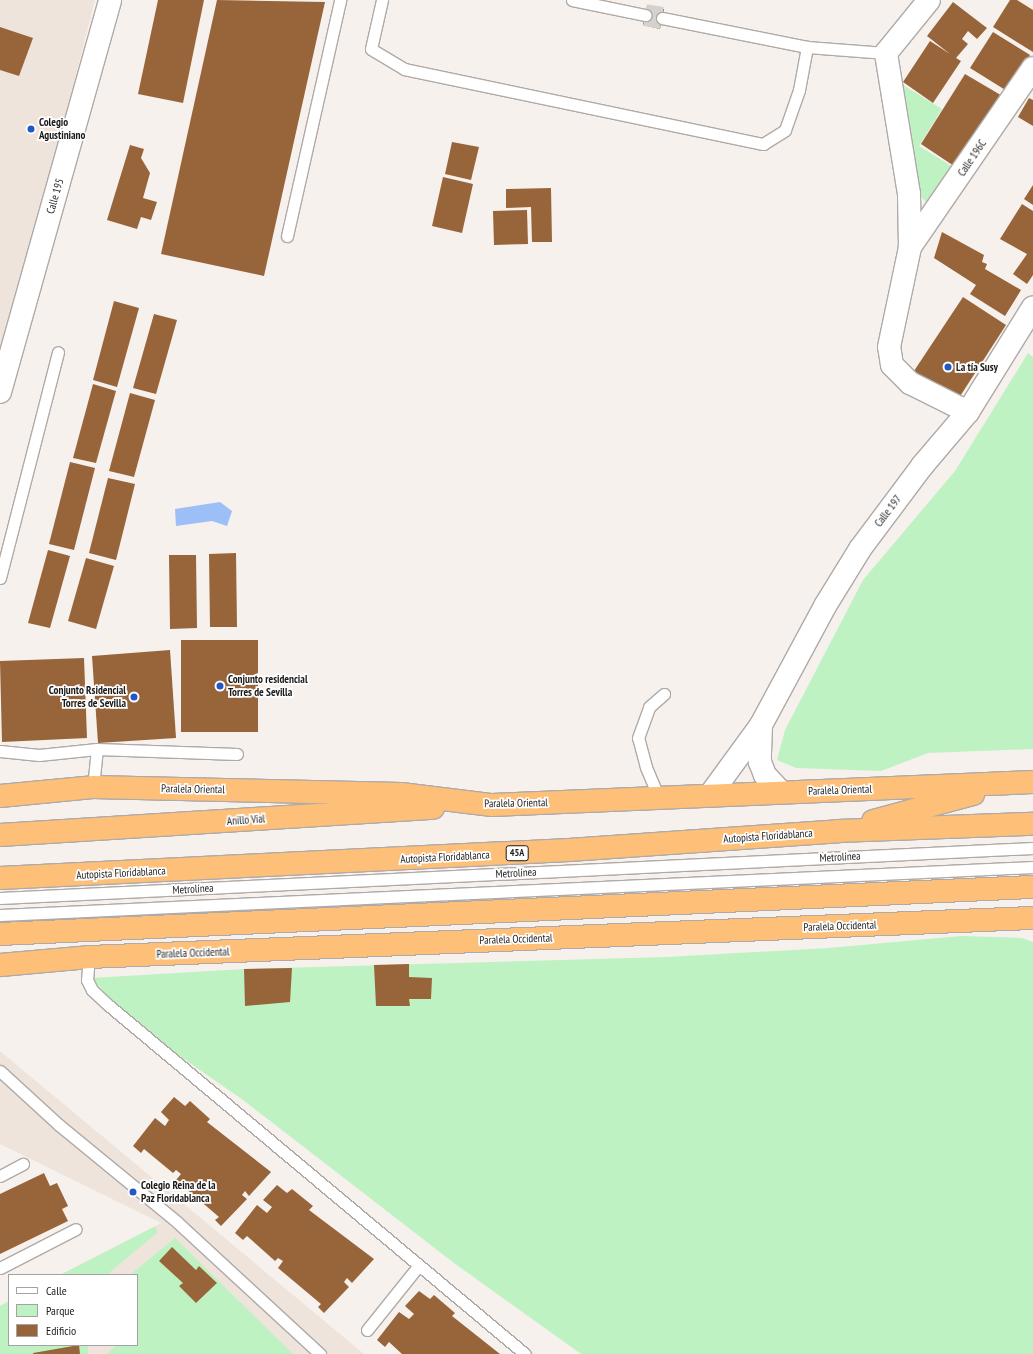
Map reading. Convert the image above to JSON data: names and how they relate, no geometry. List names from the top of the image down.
{
  "streets": {
    "highway": [
      "Paralela Oriental",
      "Anillo Víal",
      "Autopista Floridablanca",
      "45A",
      "Paralela Occidental"
    ],
    "street": ["Calle 196C", "Calle 195", "Calle 197"],
    "lane": ["Metrolínea"]
  },
  "crossings": [
    ["Calle 196C", "Calle 197"],
    ["Calle 197", "Paralela Oriental"],
    ["Paralela Oriental", "Anillo Víal"]
  ],
  "places": [
    "Colegio Agustiniano",
    "La tía Susy",
    "Conjunto residencial Torres de Sevilla",
    "Conjunto Rsidencial Torres de Sevilla",
    "Colegio Reina de la Paz Floridablanca"
  ],
  "legend": ["Calle", "Parque", "Edificio"]
}
